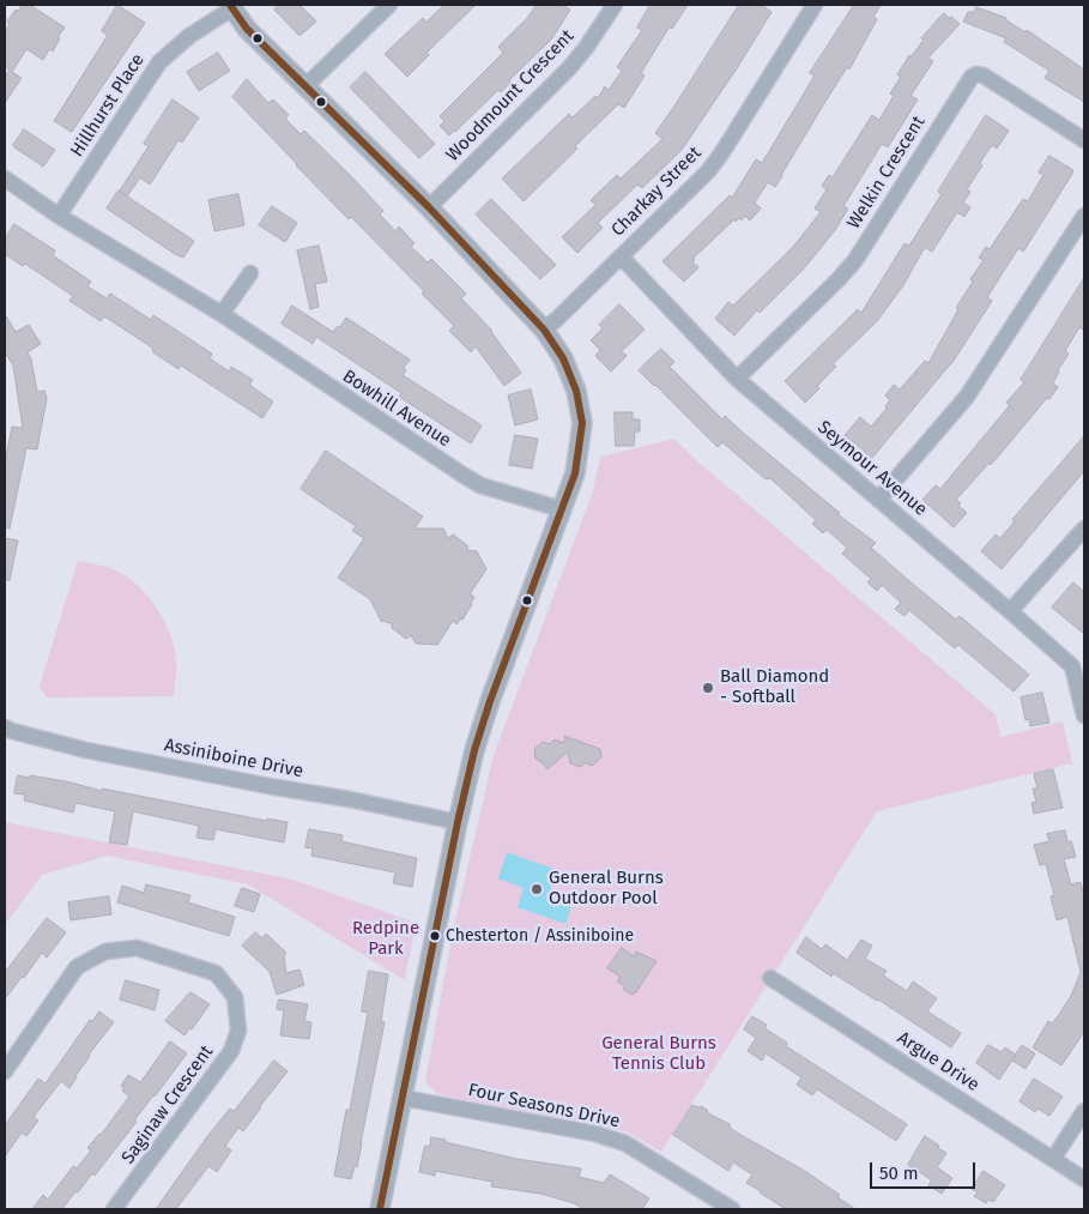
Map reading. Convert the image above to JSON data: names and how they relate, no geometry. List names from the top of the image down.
{
  "streets": {
    "street": [
      "Woodmount Crescent",
      "Hillhurst Place",
      "Welkin Crescent",
      "Charkay Street",
      "Bowhill Avenue",
      "Seymour Avenue",
      "Assiniboine Drive",
      "Argue Drive",
      "Saginaw Crescent",
      "Four Seasons Drive"
    ]
  },
  "crossings": [
    ["Hillhurst Place", "Bowhill Avenue"],
    ["Welkin Crescent", "Seymour Avenue"],
    ["Charkay Street", "Seymour Avenue"]
  ],
  "parks": ["Redpine Park", "General Burns Tennis Club"],
  "places": ["Ball Diamond - Softball", "General Burns Outdoor Pool", "Chesterton / Assiniboine"],
  "scale_bar": "50 m"
}
